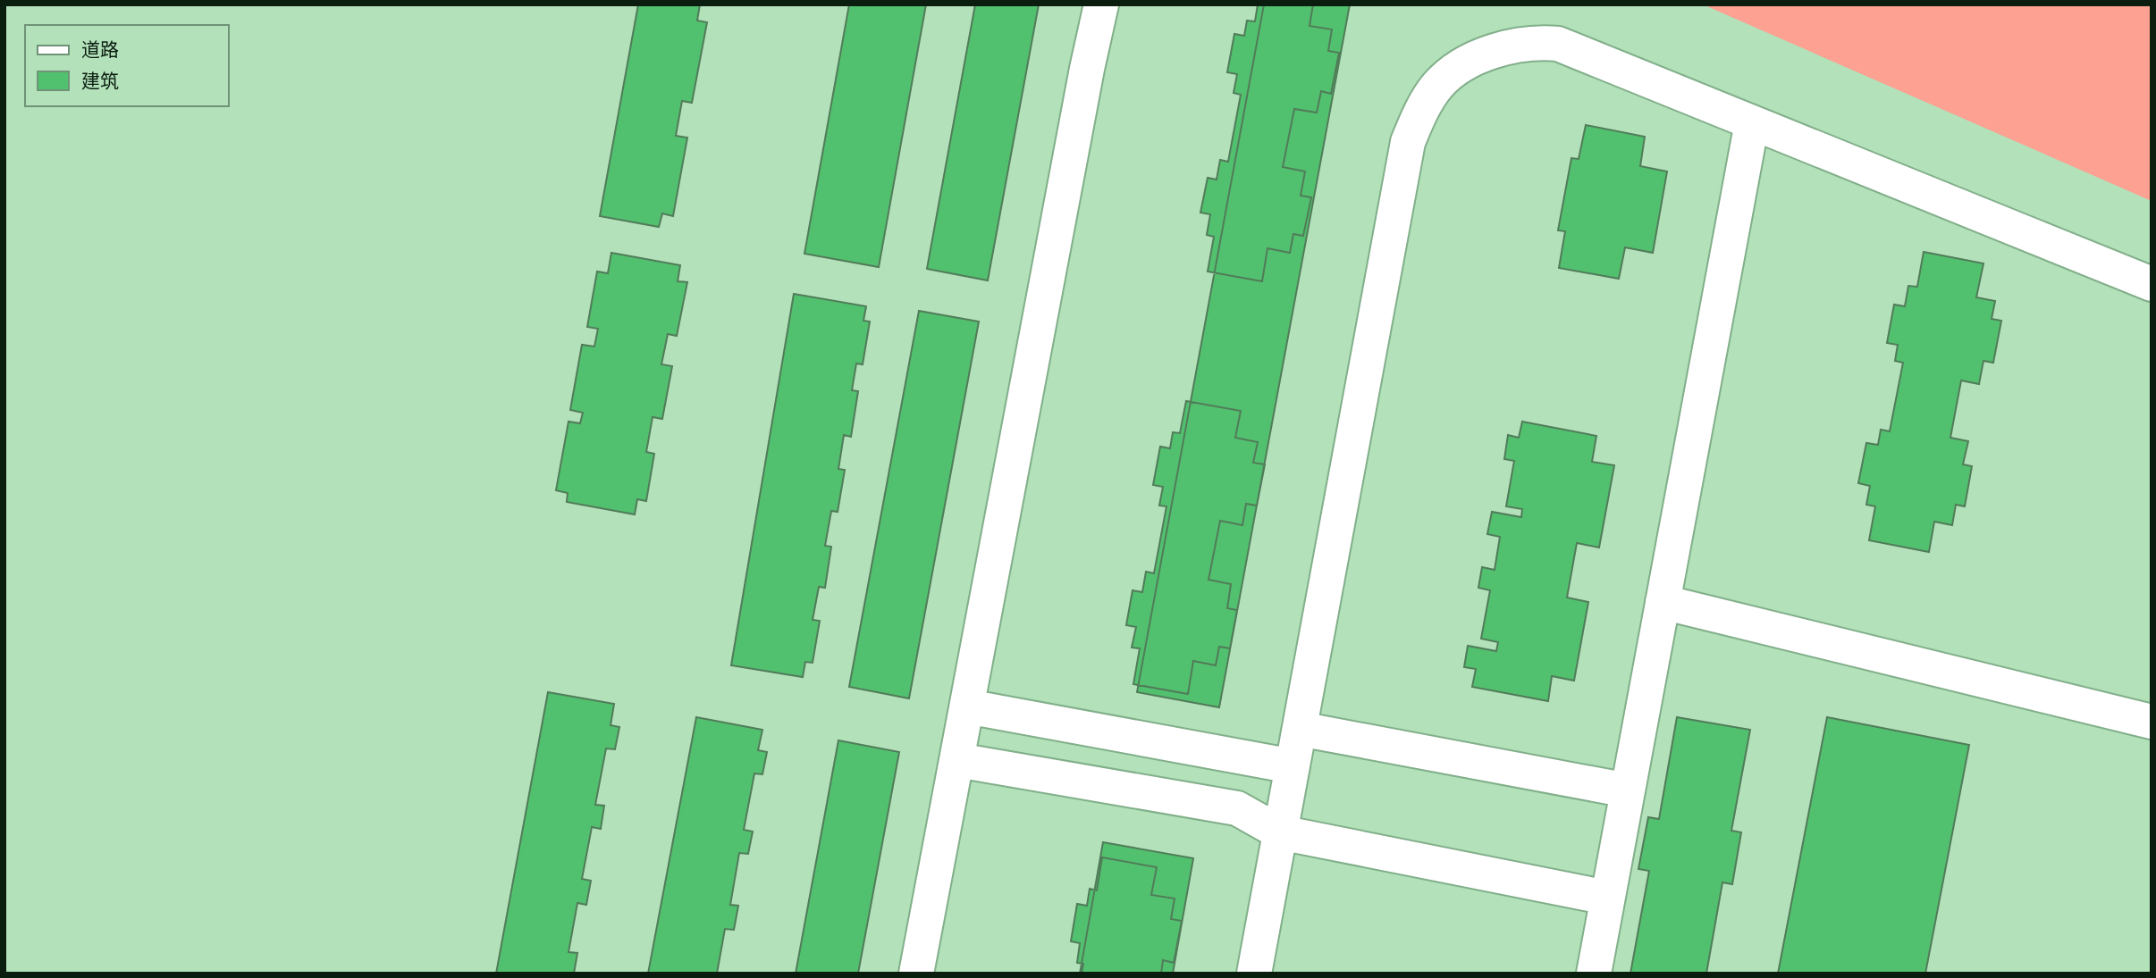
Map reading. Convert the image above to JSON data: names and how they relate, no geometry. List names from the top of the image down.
{
  "legend": ["道路", "建筑"]
}
